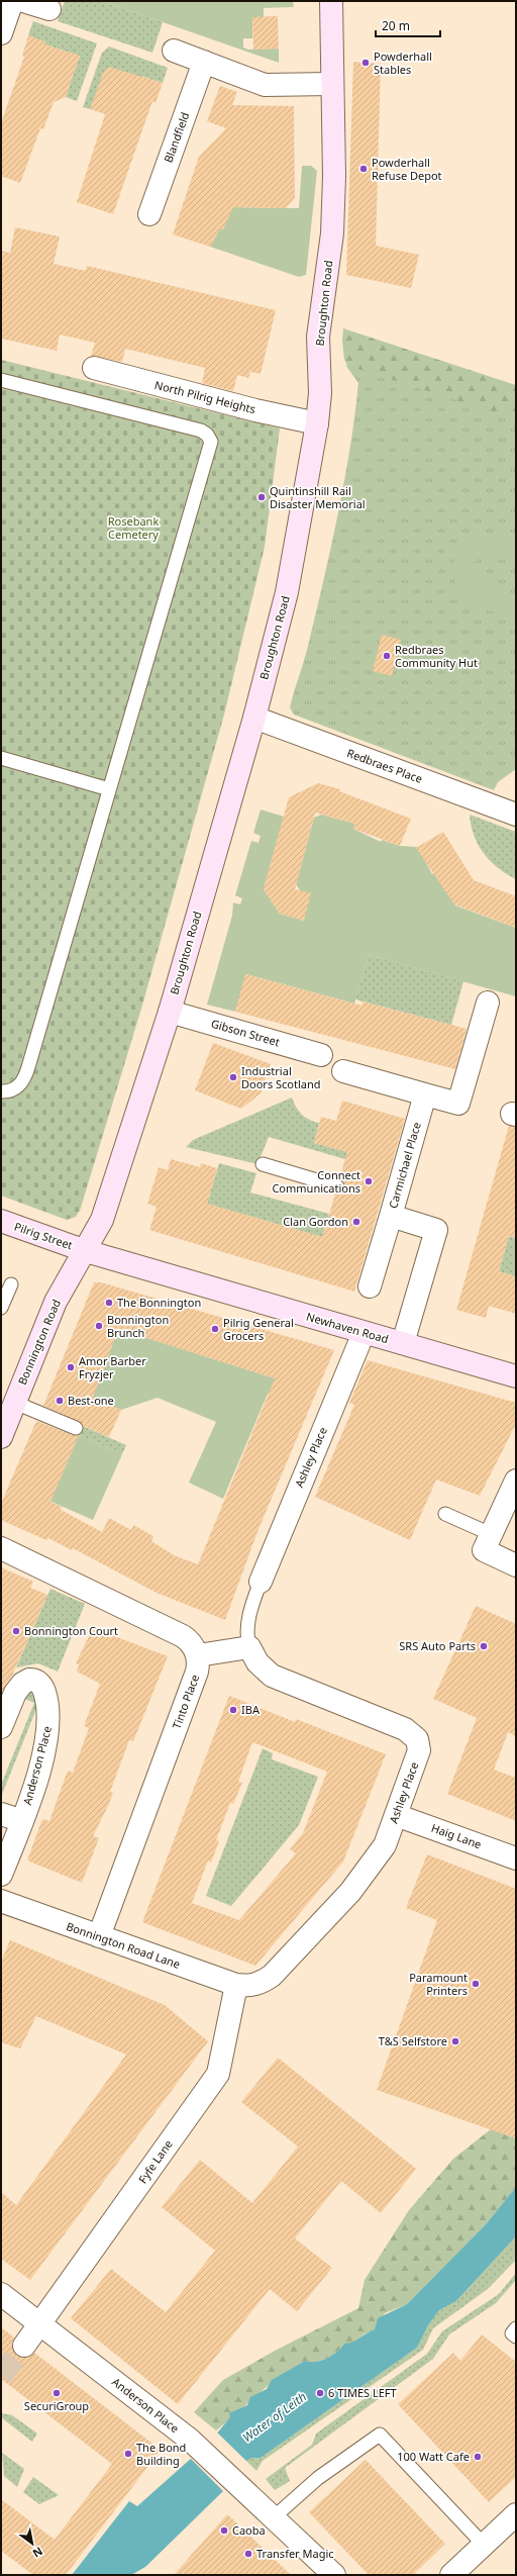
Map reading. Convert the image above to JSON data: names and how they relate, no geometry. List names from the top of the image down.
{
  "streets": {
    "main road": [
      "Broughton Road",
      "Pilrig Street",
      "Newhaven Road",
      "Bonnington Road"
    ],
    "street": [
      "Blandfield",
      "North Pilrig Heights",
      "Redbraes Place",
      "Gibson Street",
      "Carmichael Place",
      "Ashley Place",
      "Tinto Place",
      "Anderson Place",
      "Haig Lane",
      "Bonnington Road Lane",
      "Fyfe Lane"
    ]
  },
  "crossings": [
    ["Broughton Road", "North Pilrig Heights"],
    ["Broughton Road", "Redbraes Place"],
    ["Broughton Road", "Gibson Street"],
    ["Broughton Road", "Pilrig Street"],
    ["Broughton Road", "Newhaven Road"],
    ["Broughton Road", "Bonnington Road"],
    ["Carmichael Place", "Newhaven Road"],
    ["Pilrig Street", "Newhaven Road"],
    ["Pilrig Street", "Bonnington Road"],
    ["Newhaven Road", "Bonnington Road"],
    ["Newhaven Road", "Ashley Place"],
    ["Ashley Place", "Haig Lane"],
    ["Ashley Place", "Bonnington Road Lane"],
    ["Ashley Place", "Fyfe Lane"],
    ["Tinto Place", "Bonnington Road Lane"],
    ["Anderson Place", "Fyfe Lane"],
    ["Bonnington Road Lane", "Fyfe Lane"]
  ],
  "water": ["Water of Leith"],
  "parks": ["Rosebank Cemetery"],
  "places": [
    "Powderhall Stables",
    "Powderhall Refuse Depot",
    "Quintinshill Rail Disaster Memorial",
    "Redbraes Community Hut",
    "Industrial Doors Scotland",
    "Connect Communications",
    "Clan Gordon",
    "The Bonnington",
    "Bonnington Brunch",
    "Pilrig General Grocers",
    "Amor Barber Fryzjer",
    "Best-one",
    "Bonnington Court",
    "SRS Auto Parts",
    "IBA",
    "Paramount Printers",
    "T&S Selfstore",
    "SecuriGroup",
    "6 TIMES LEFT",
    "The Bond Building",
    "100 Watt Cafe",
    "Caoba",
    "Transfer Magic"
  ],
  "scale_bar": "20 m",
  "north": "bottom right"
}
